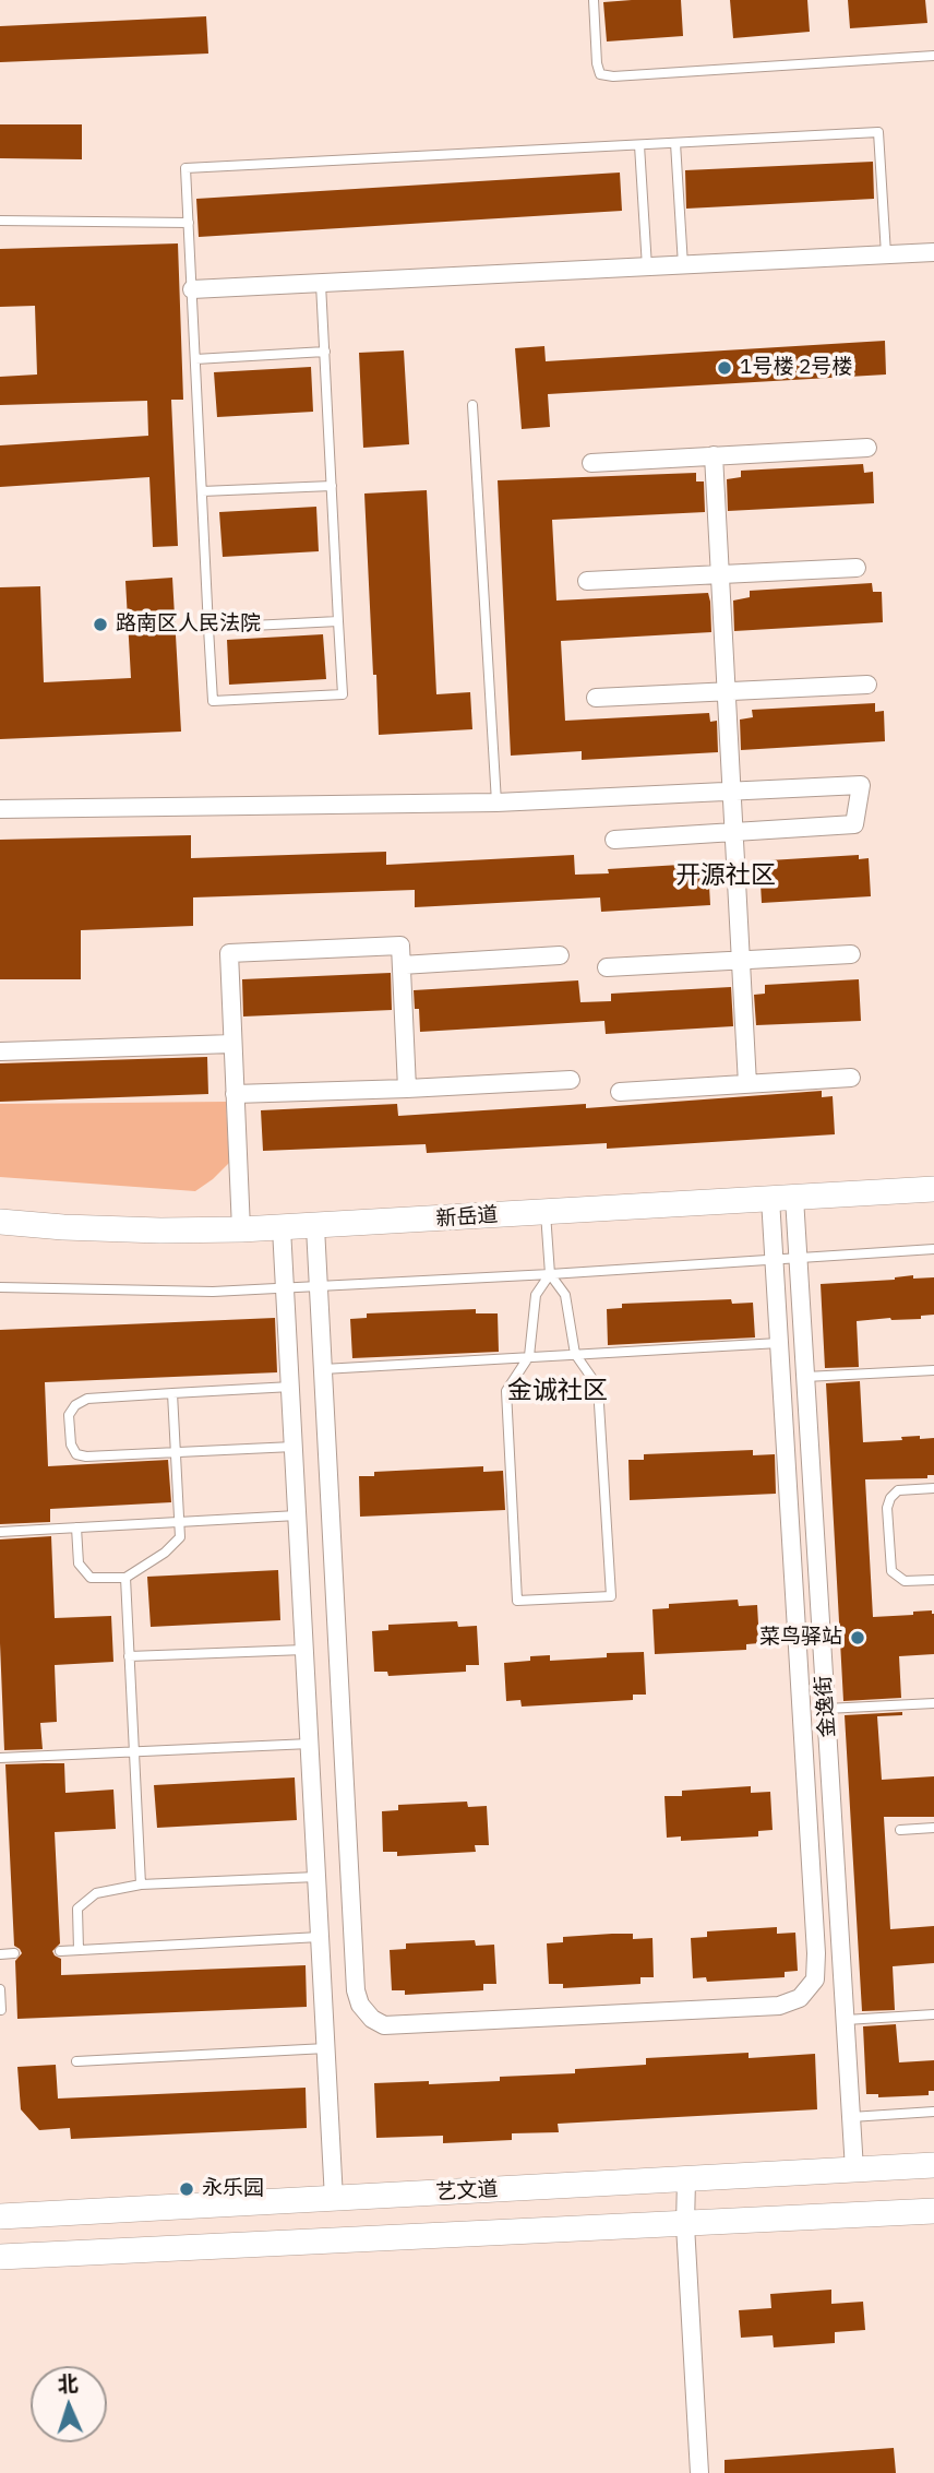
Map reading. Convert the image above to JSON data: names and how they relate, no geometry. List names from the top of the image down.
{
  "streets": {
    "main road": ["新岳道", "艺文道"],
    "street": ["金逸街"]
  },
  "crossings": [
    ["新岳道", "金逸街"],
    ["金逸街", "艺文道"]
  ],
  "districts": ["开源社区", "金诚社区"],
  "places": [
    "1号楼 2号楼",
    "路南区人民法院",
    "菜鸟驿站",
    "永乐园"
  ],
  "north": "top"
}
